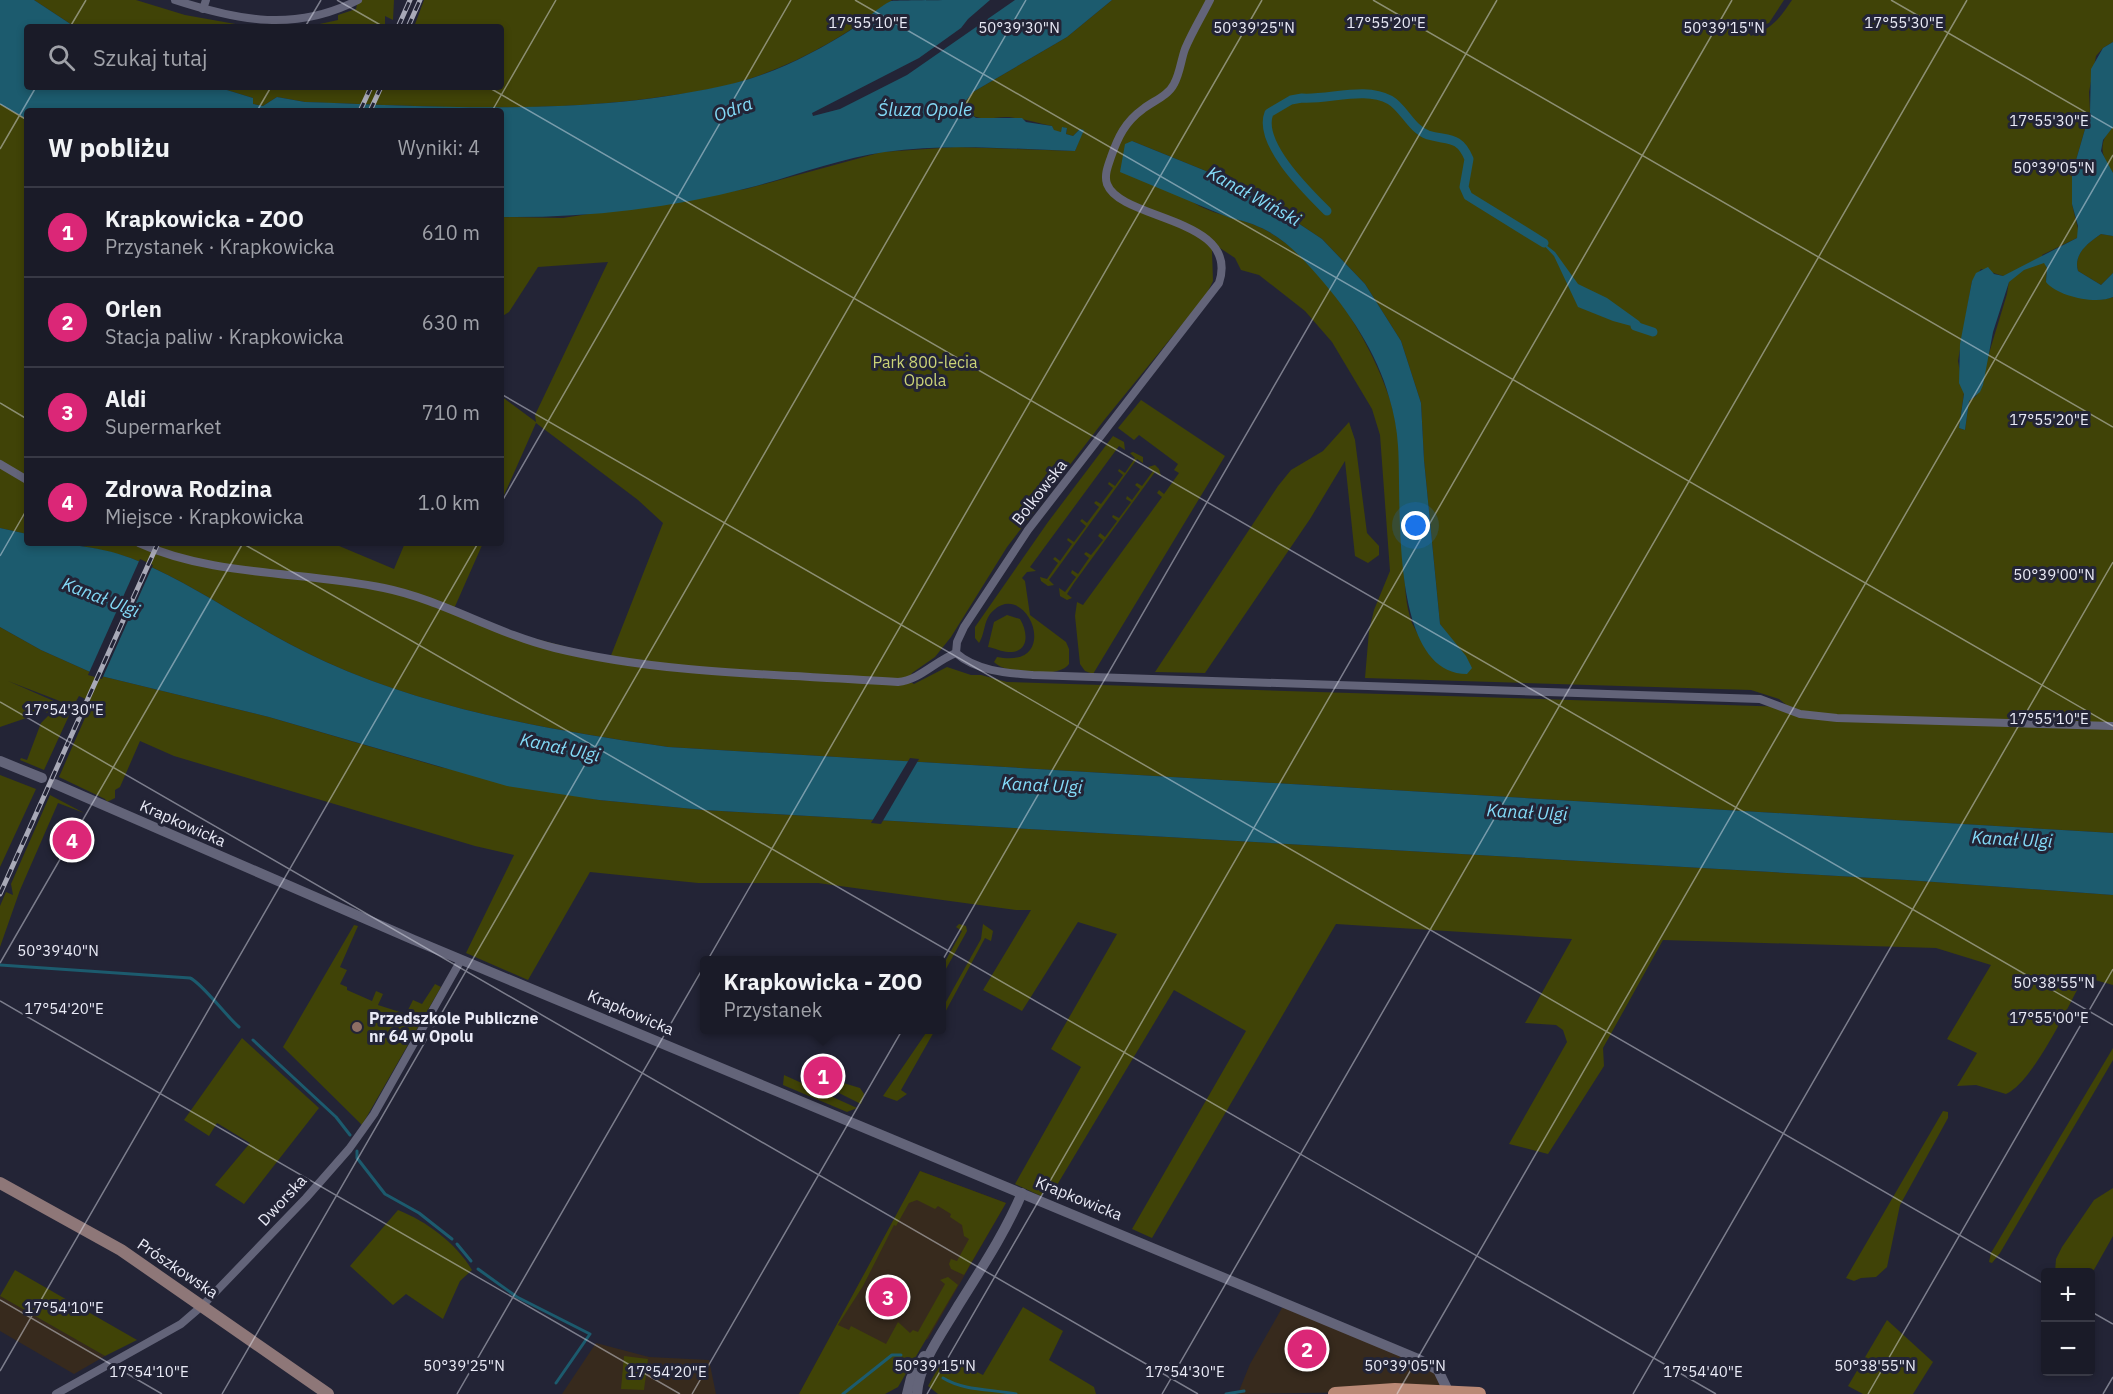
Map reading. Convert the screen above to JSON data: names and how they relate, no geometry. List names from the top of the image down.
{
  "streets": {
    "main road": ["Prószkowska"],
    "street": ["Bolkowska", "Krapkowicka", "Dworska"]
  },
  "crossings": [
    ["Krapkowicka", "Dworska"],
    ["Dworska", "Prószkowska"]
  ],
  "water": [
    "Odra",
    "Śluza Opole",
    "Kanał Wiński",
    "Kanał Ulgi"
  ],
  "parks": ["Park 800-lecia Opola"],
  "places": ["Przedszkole Publiczne nr 64 w Opolu"],
  "page": {
    "search": "Szukaj tutaj",
    "heading": ["W pobliżu", "Wyniki: 4"],
    "list": [
      {
        "mark": "1",
        "name": "Krapkowicka - ZOO",
        "note": "Przystanek · Krapkowicka",
        "value": "610 m"
      },
      {
        "mark": "2",
        "name": "Orlen",
        "note": "Stacja paliw · Krapkowicka",
        "value": "630 m"
      },
      {
        "mark": "3",
        "name": "Aldi",
        "note": "Supermarket",
        "value": "710 m"
      },
      {
        "mark": "4",
        "name": "Zdrowa Rodzina",
        "note": "Miejsce · Krapkowicka",
        "value": "1.0 km"
      }
    ],
    "pins": [
      "4",
      "1",
      "3",
      "2"
    ],
    "popup": ["Krapkowicka - ZOO", "Przystanek"],
    "map_buttons": ["+", "−"]
  },
  "coordinates": [
    "17°55'10\"E",
    "17°55'20\"E",
    "17°55'30\"E",
    "50°39'30\"N",
    "50°39'25\"N",
    "50°39'15\"N",
    "50°39'05\"N",
    "50°39'00\"N",
    "17°54'30\"E",
    "50°39'40\"N",
    "50°38'55\"N",
    "17°54'20\"E",
    "17°55'00\"E",
    "17°54'10\"E",
    "17°54'40\"E"
  ]
}
